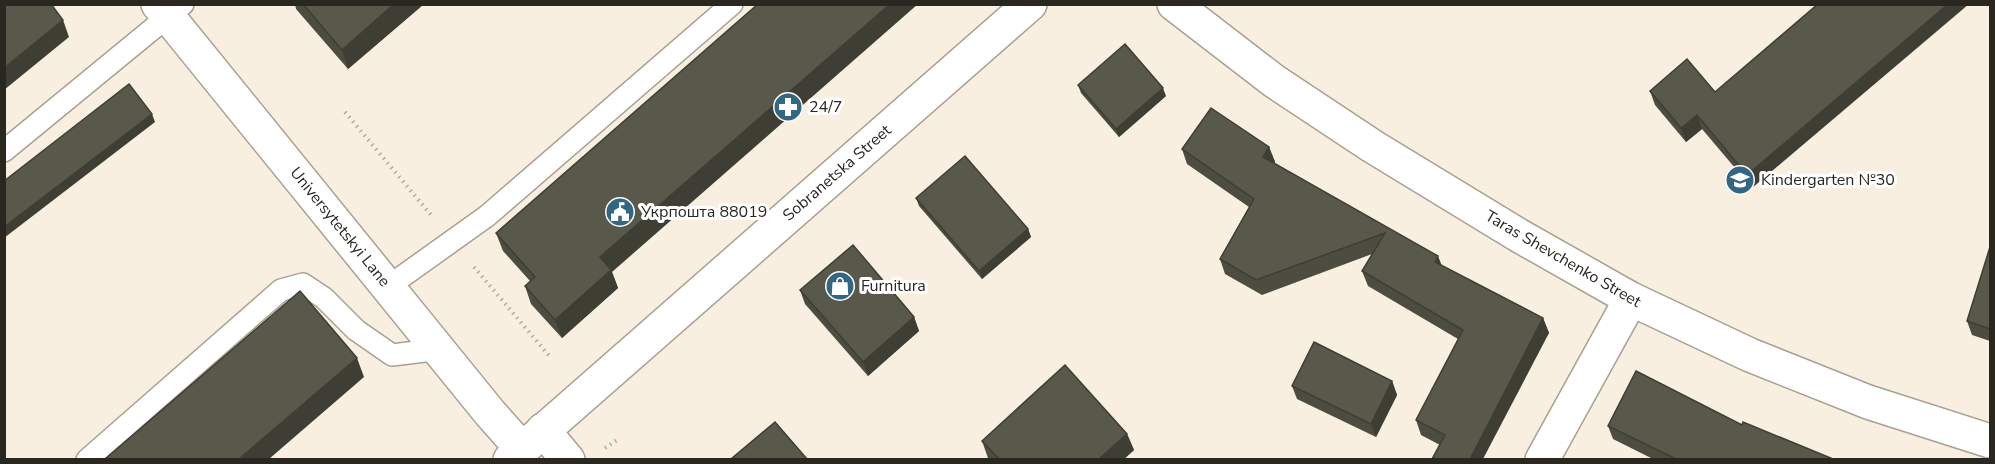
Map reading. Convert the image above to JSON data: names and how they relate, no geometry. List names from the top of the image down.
{
  "streets": {
    "street": ["Sobranetska Street", "Universytetskyi Lane", "Taras Shevchenko Street"]
  },
  "crossings": [
    ["Sobranetska Street", "Universytetskyi Lane"]
  ],
  "places": {
    "pharmacy": ["24/7"],
    "school or university": ["Kindergarten №30"],
    "public building": ["Укрпошта 88019"],
    "shop": ["Furnitura"]
  }
}
